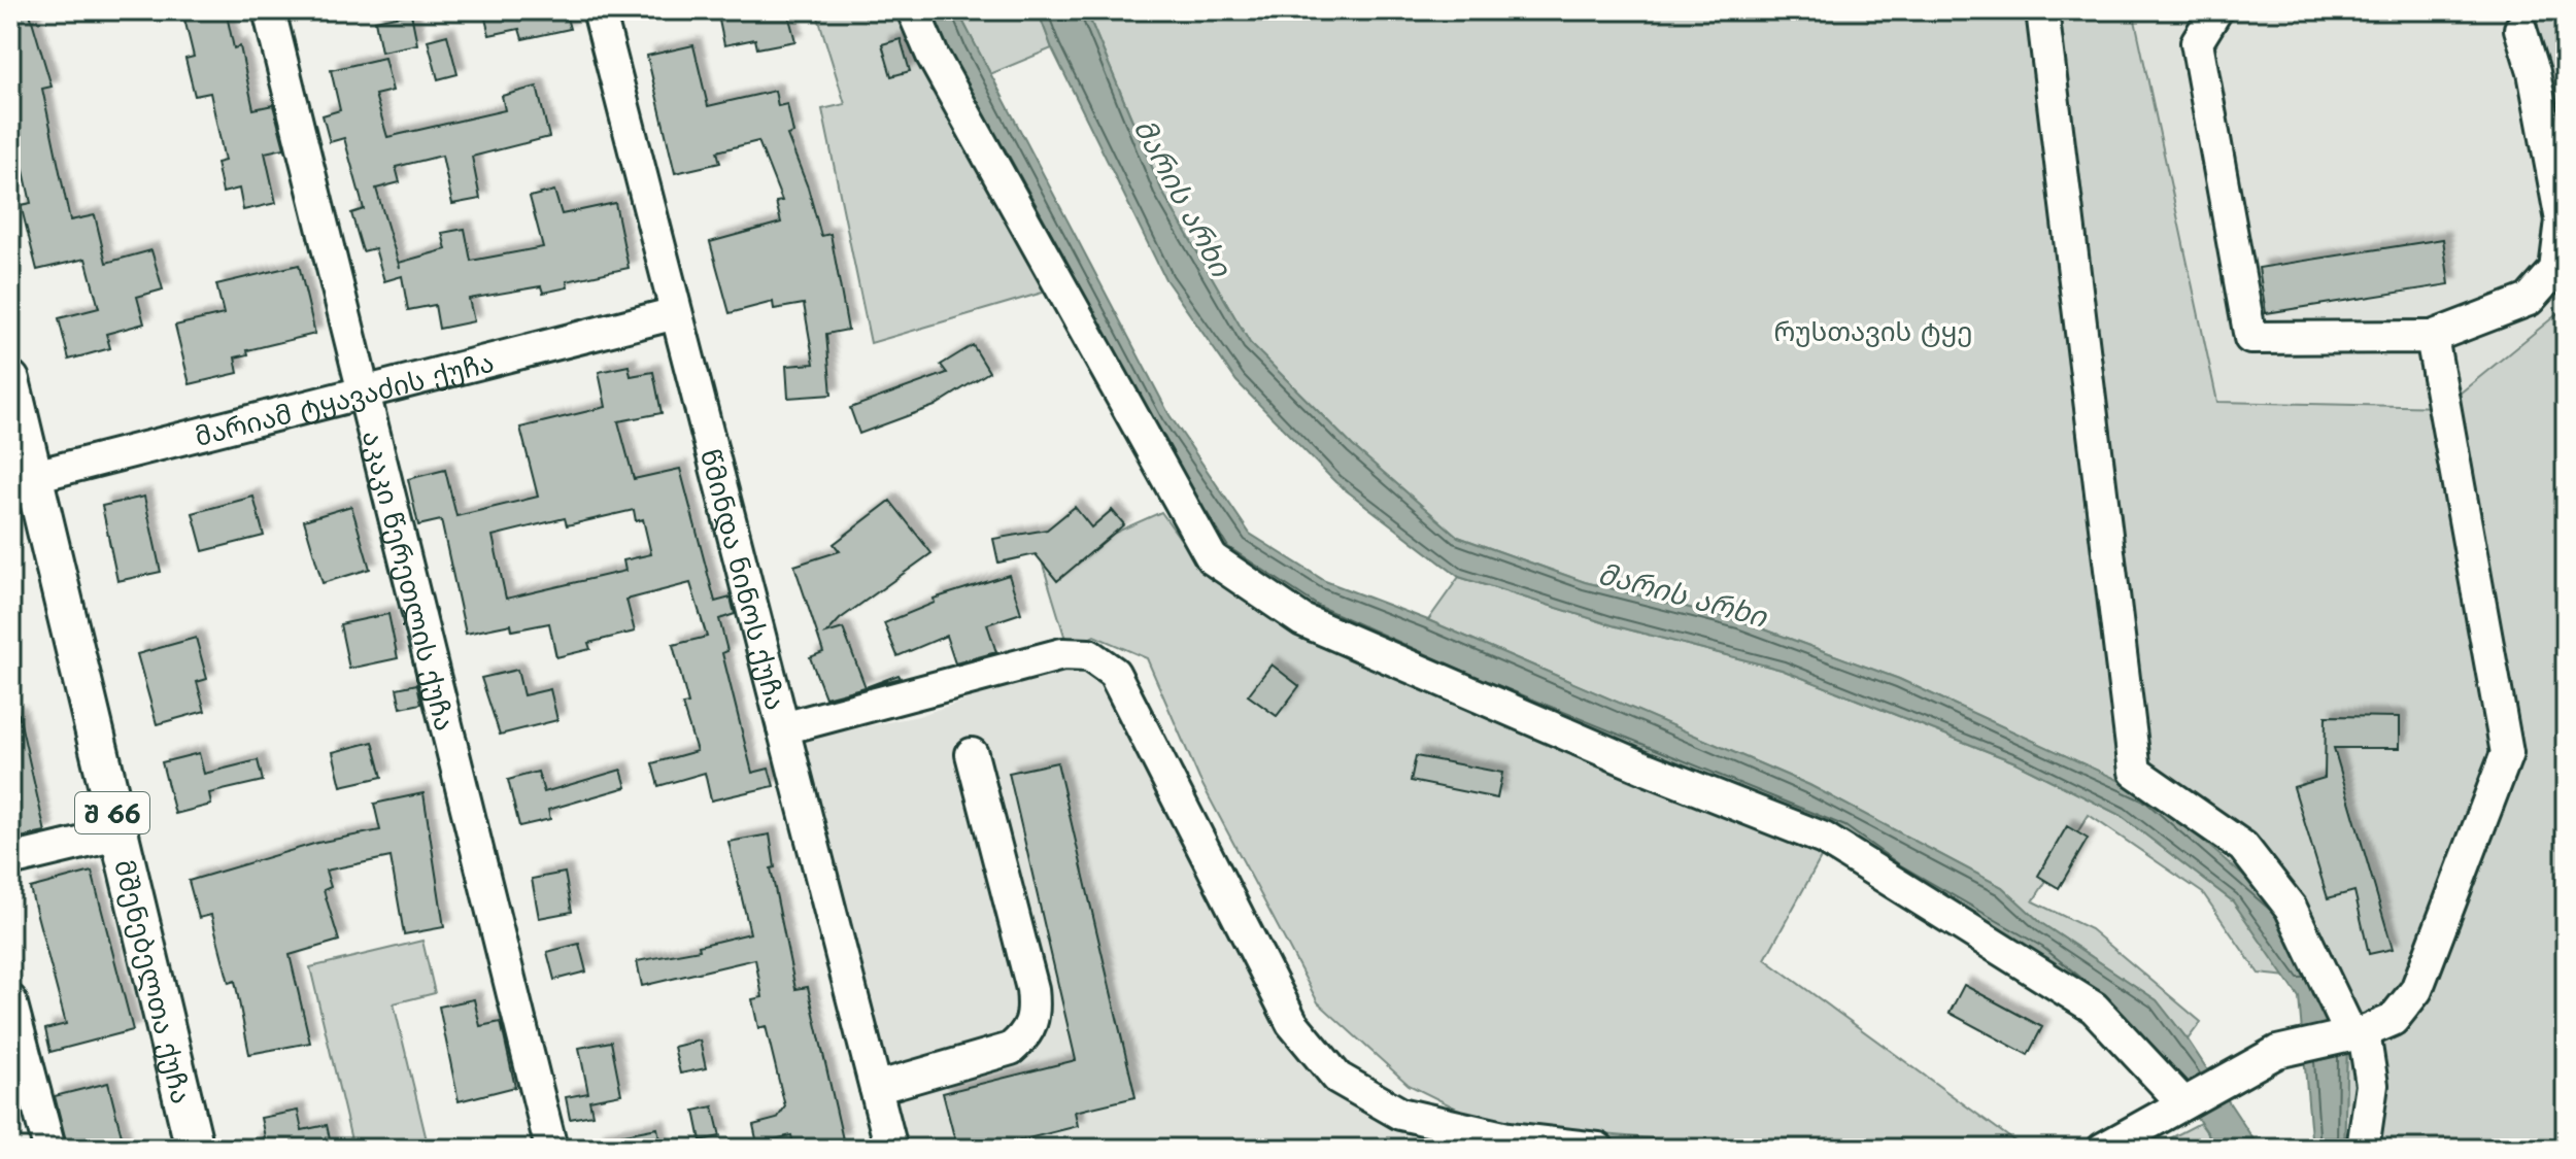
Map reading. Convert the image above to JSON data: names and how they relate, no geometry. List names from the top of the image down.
{
  "streets": {
    "main road": ["შ 66", "მშენებელთა ქუჩა"],
    "street": ["მარიამ ტყავაძის ქუჩა", "აკაკი წერეთლის ქუჩა", "წმინდა ნინოს ქუჩა"]
  },
  "crossings": [
    ["მარიამ ტყავაძის ქუჩა", "აკაკი წერეთლის ქუჩა"],
    ["მარიამ ტყავაძის ქუჩა", "წმინდა ნინოს ქუჩა"],
    ["მარიამ ტყავაძის ქუჩა", "მშენებელთა ქუჩა"]
  ],
  "water": ["მარის არხი"],
  "parks": ["რუსთავის ტყე"]
}
